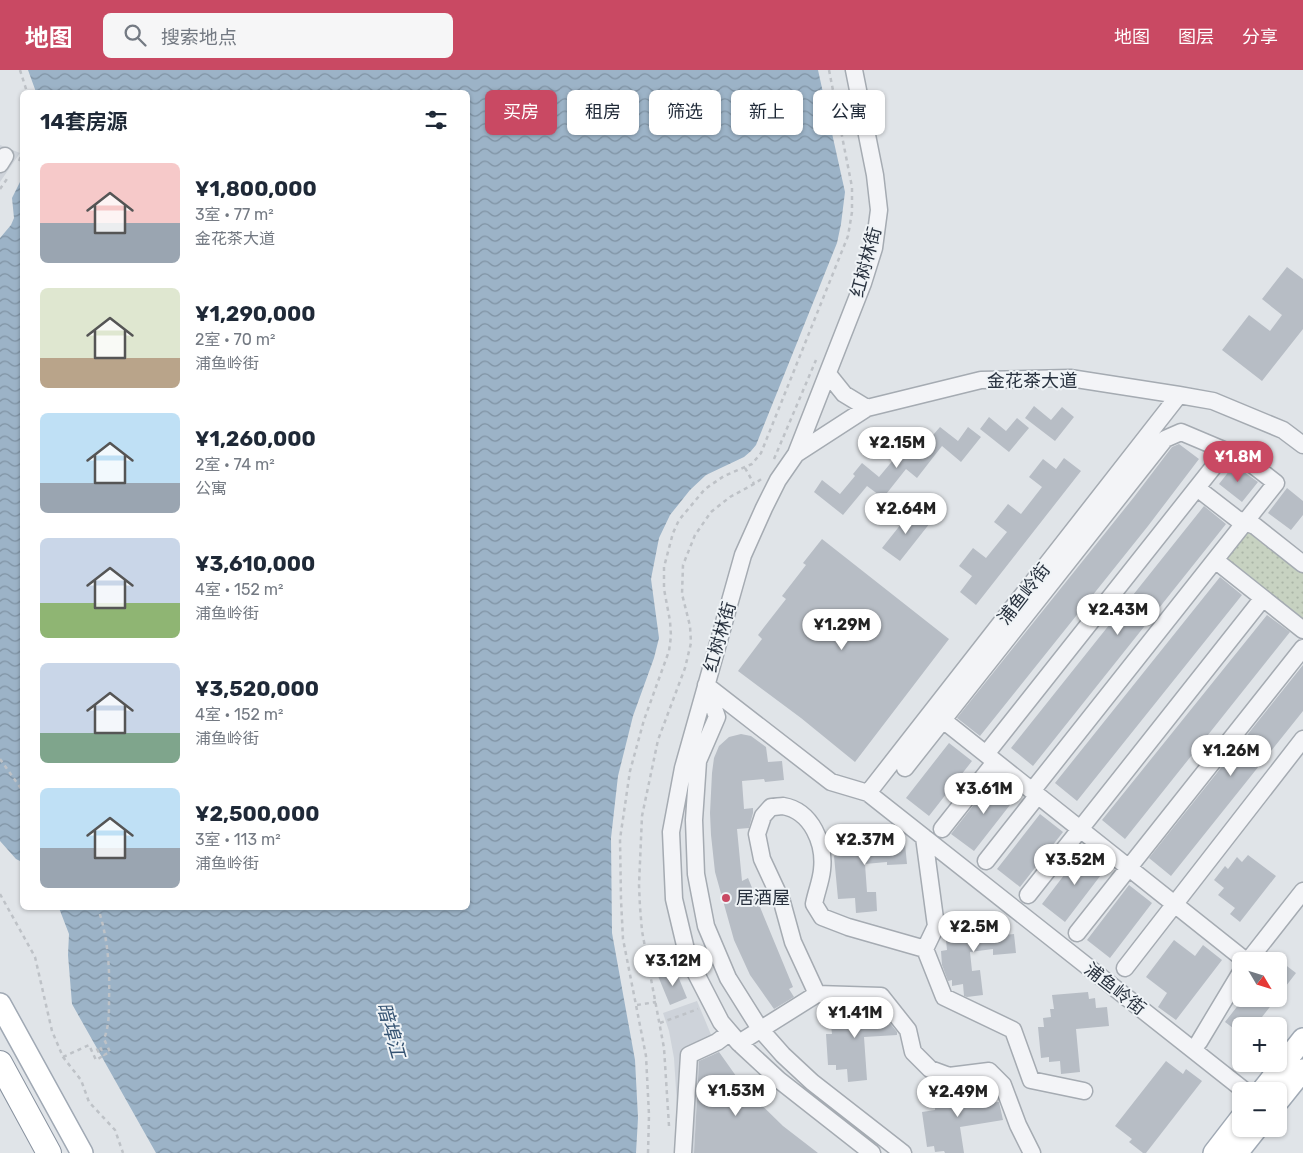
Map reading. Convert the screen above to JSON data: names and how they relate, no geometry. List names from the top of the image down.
{
  "streets": {
    "street": ["红树林街", "金花茶大道", "浦鱼岭街"]
  },
  "crossings": [
    ["红树林街", "金花茶大道"],
    ["红树林街", "浦鱼岭街"],
    ["金花茶大道", "浦鱼岭街"]
  ],
  "water": ["暗埠江"],
  "places": ["居酒屋"],
  "north": "bottom right",
  "page": {
    "header": "地图",
    "search": "搜索地点",
    "nav": ["地图", "图层", "分享"],
    "chip": [
      "买房",
      "租房",
      "筛选",
      "新上",
      "公寓"
    ],
    "heading": "14套房源",
    "list": [
      {
        "name": "¥1,800,000",
        "note": "3室 · 77 m² · 金花茶大道"
      },
      {
        "name": "¥1,290,000",
        "note": "2室 · 70 m² · 浦鱼岭街"
      },
      {
        "name": "¥1,260,000",
        "note": "2室 · 74 m² · 公寓"
      },
      {
        "name": "¥3,610,000",
        "note": "4室 · 152 m² · 浦鱼岭街"
      },
      {
        "name": "¥3,520,000",
        "note": "4室 · 152 m² · 浦鱼岭街"
      },
      {
        "name": "¥2,500,000",
        "note": "3室 · 113 m² · 浦鱼岭街"
      }
    ],
    "price": [
      "¥2.15M",
      "¥1.8M",
      "¥2.64M",
      "¥2.43M",
      "¥1.29M",
      "¥1.26M",
      "¥3.61M",
      "¥2.37M",
      "¥3.52M",
      "¥2.5M",
      "¥3.12M",
      "¥1.41M",
      "¥1.53M",
      "¥2.49M"
    ],
    "map_buttons": ["+", "−"]
  }
}
